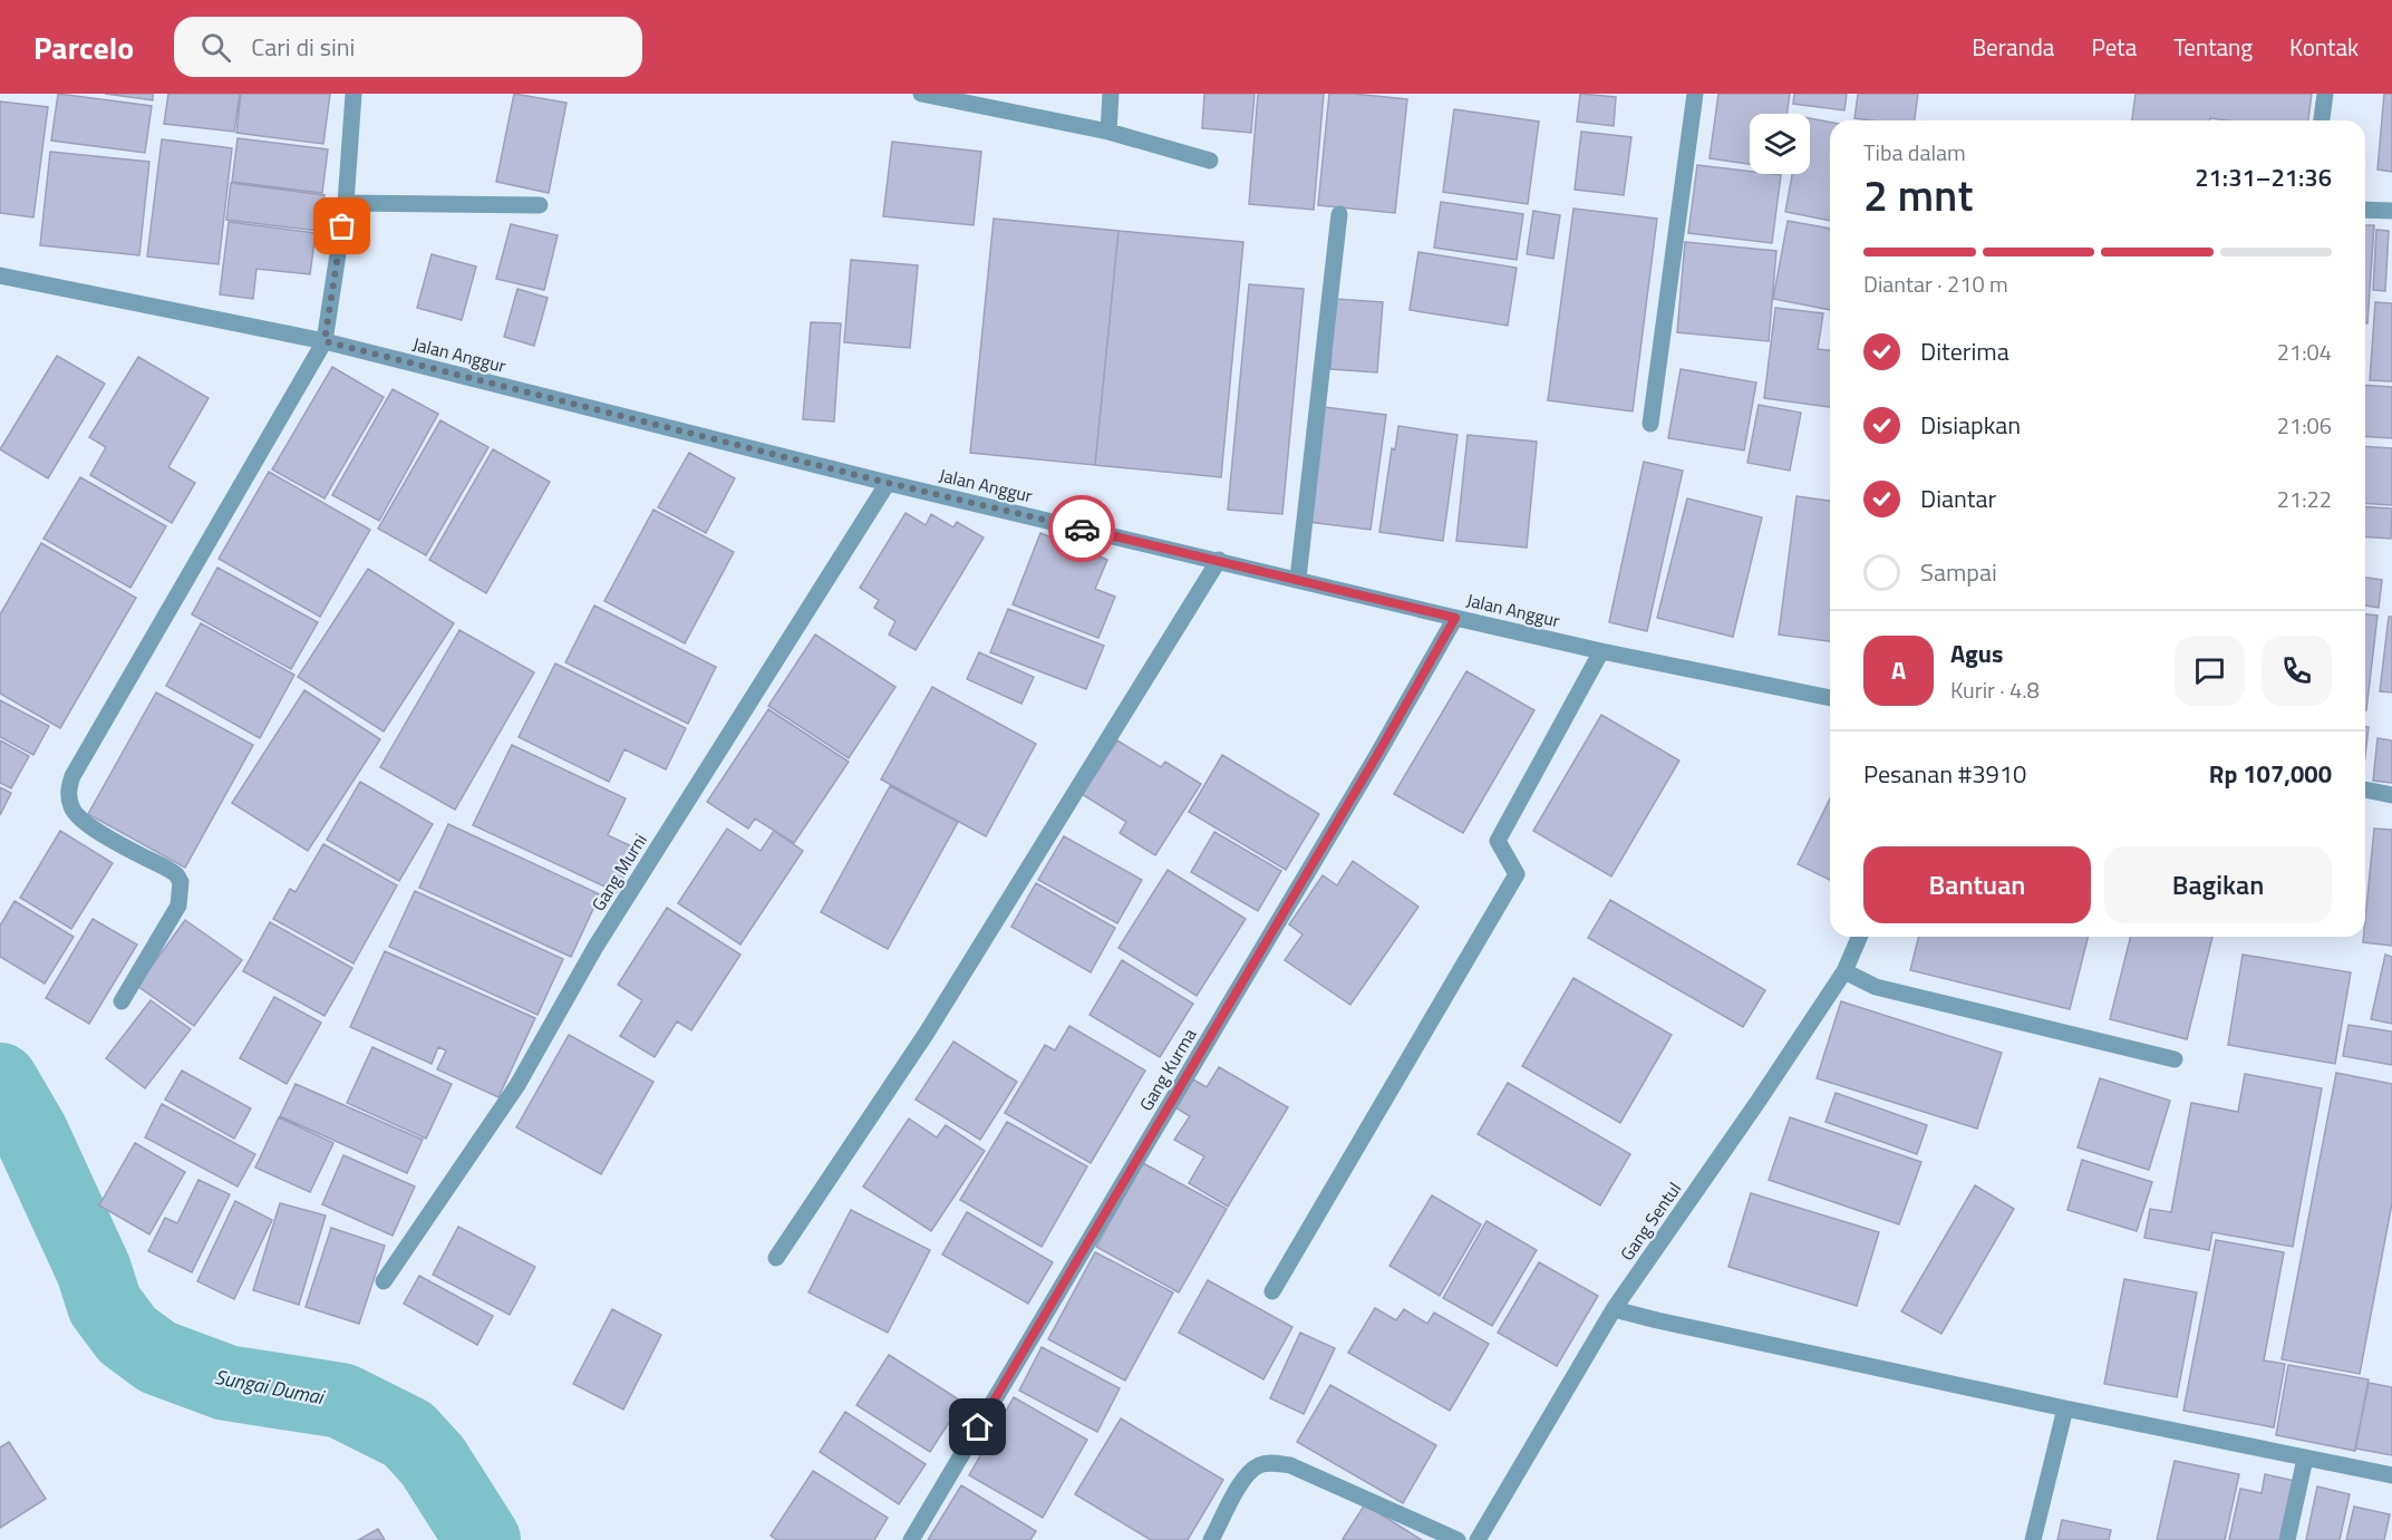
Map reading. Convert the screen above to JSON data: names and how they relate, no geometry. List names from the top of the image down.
{
  "streets": {
    "street": [
      "Jalan Anggur",
      "Gang Murni",
      "Gang Kurma",
      "Gang Sentul"
    ]
  },
  "crossings": [
    ["Jalan Anggur", "Gang Murni"],
    ["Jalan Anggur", "Gang Kurma"]
  ],
  "water": ["Sungai Dumai"],
  "page": {
    "header": "Parcelo",
    "search": "Cari di sini",
    "nav": [
      "Beranda",
      "Peta",
      "Tentang",
      "Kontak"
    ],
    "heading": ["2 mnt", "Tiba dalam", "21:31–21:36"],
    "panel": [
      "Agus",
      "Kurir · 4.8",
      "Pesanan #3910",
      "Rp 107,000"
    ],
    "bar": "Diantar · 210 m",
    "list": [
      ["Diterima", "21:04"],
      ["Disiapkan", "21:06"],
      ["Diantar", "21:22"],
      "Sampai"
    ],
    "round": "A",
    "buttons": ["Bantuan", "Bagikan"]
  }
}
